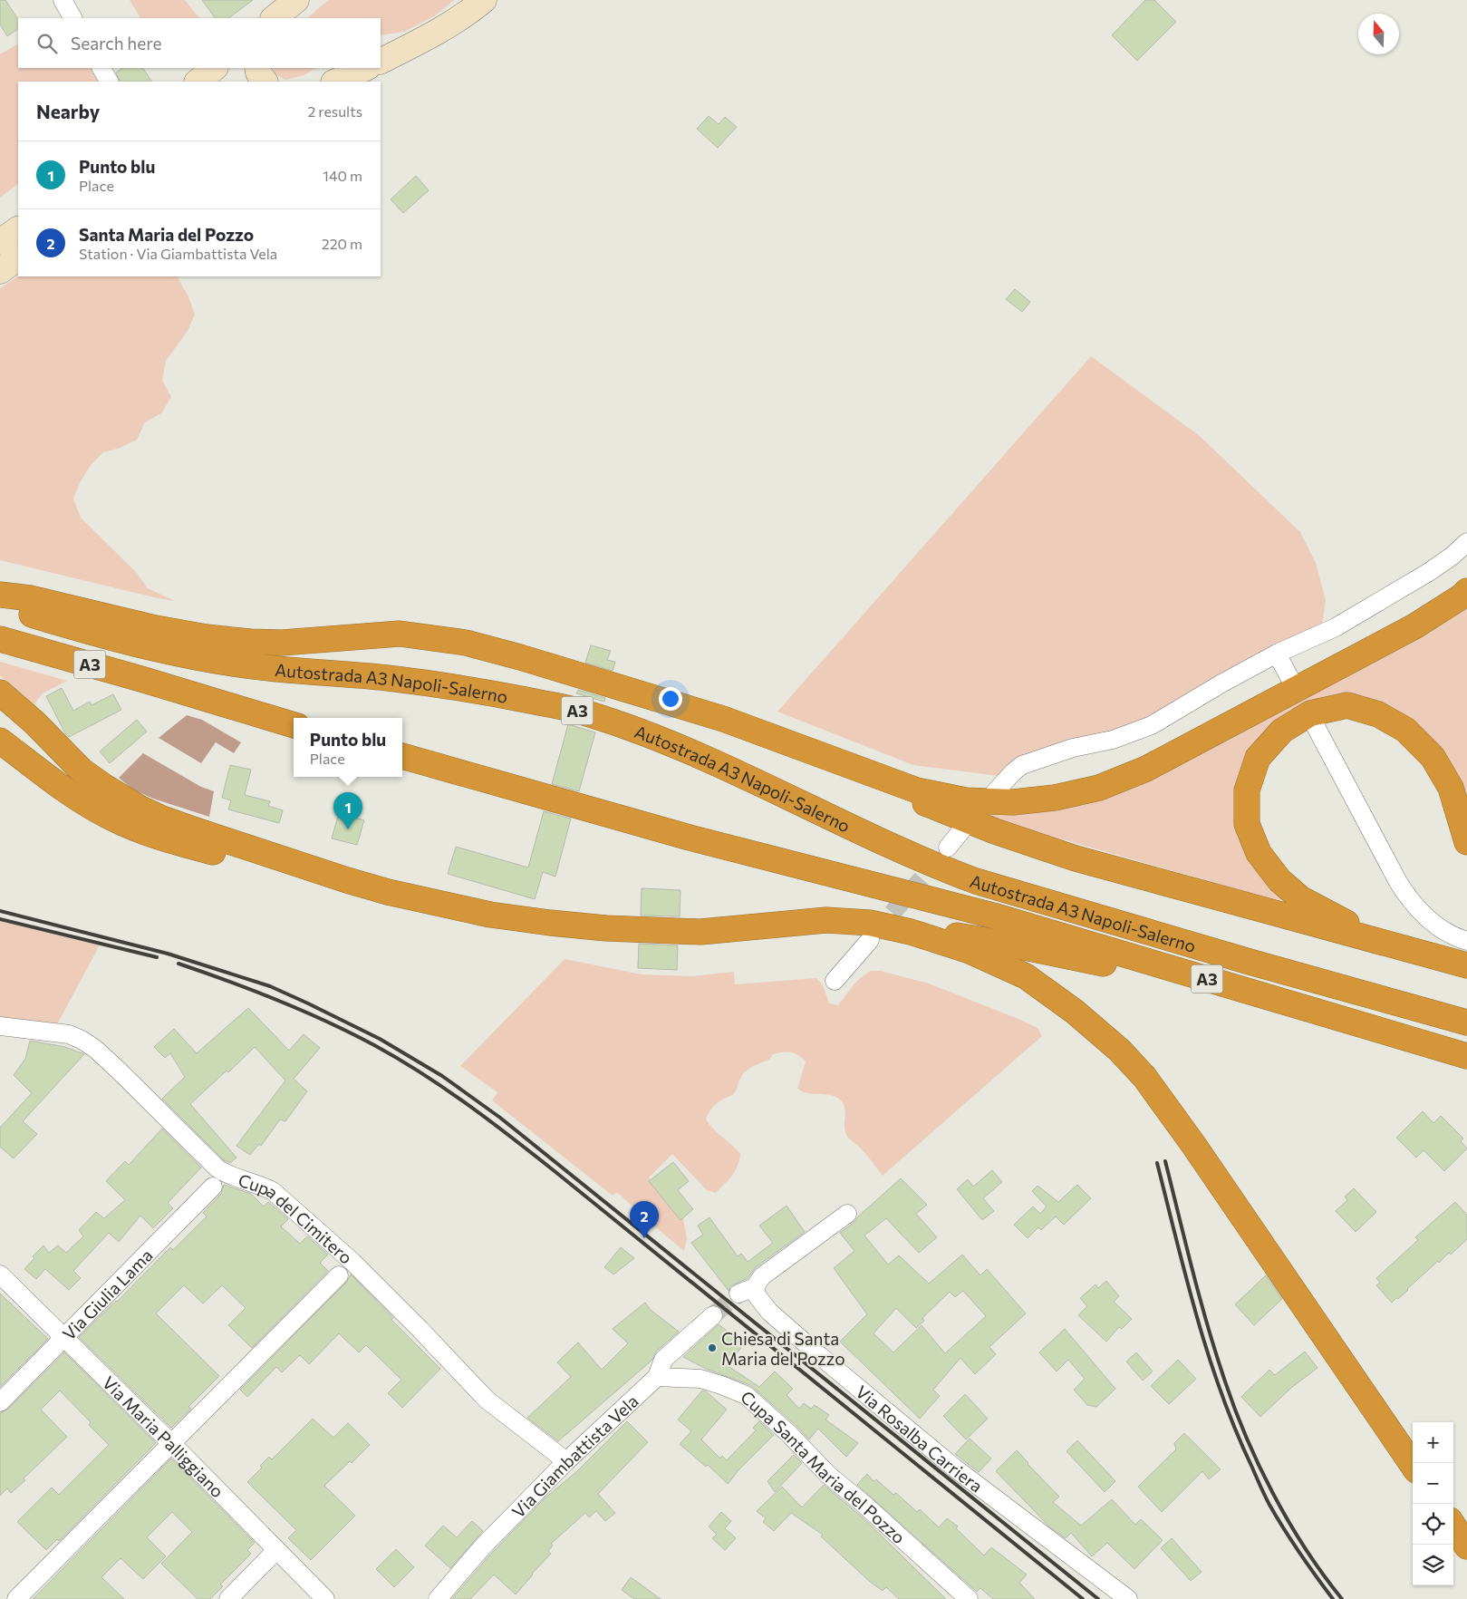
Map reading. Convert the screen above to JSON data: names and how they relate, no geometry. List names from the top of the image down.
{
  "streets": {
    "highway": ["A3", "Autostrada A3 Napoli-Salerno"],
    "street": [
      "Cupa del Cimitero",
      "Via Giulia Lama",
      "Via Maria Palliggiano",
      "Via Rosalba Carriera",
      "Via Giambattista Vela",
      "Cupa Santa Maria del Pozzo"
    ]
  },
  "crossings": [
    ["A3", "Autostrada A3 Napoli-Salerno"],
    ["Cupa del Cimitero", "Via Giambattista Vela"],
    ["Via Giulia Lama", "Via Maria Palliggiano"],
    ["Via Giambattista Vela", "Cupa Santa Maria del Pozzo"]
  ],
  "places": ["Chiesa di Santa Maria del Pozzo"],
  "north": "top",
  "page": {
    "search": "Search here",
    "heading": ["Nearby", "2 results"],
    "list": [
      {
        "mark": "1",
        "name": "Punto blu",
        "note": "Place",
        "value": "140 m"
      },
      {
        "mark": "2",
        "name": "Santa Maria del Pozzo",
        "note": "Station · Via Giambattista Vela",
        "value": "220 m"
      }
    ],
    "popup": ["Punto blu", "Place"],
    "pins": ["1", "2"],
    "map_buttons": ["+", "−"]
  }
}
